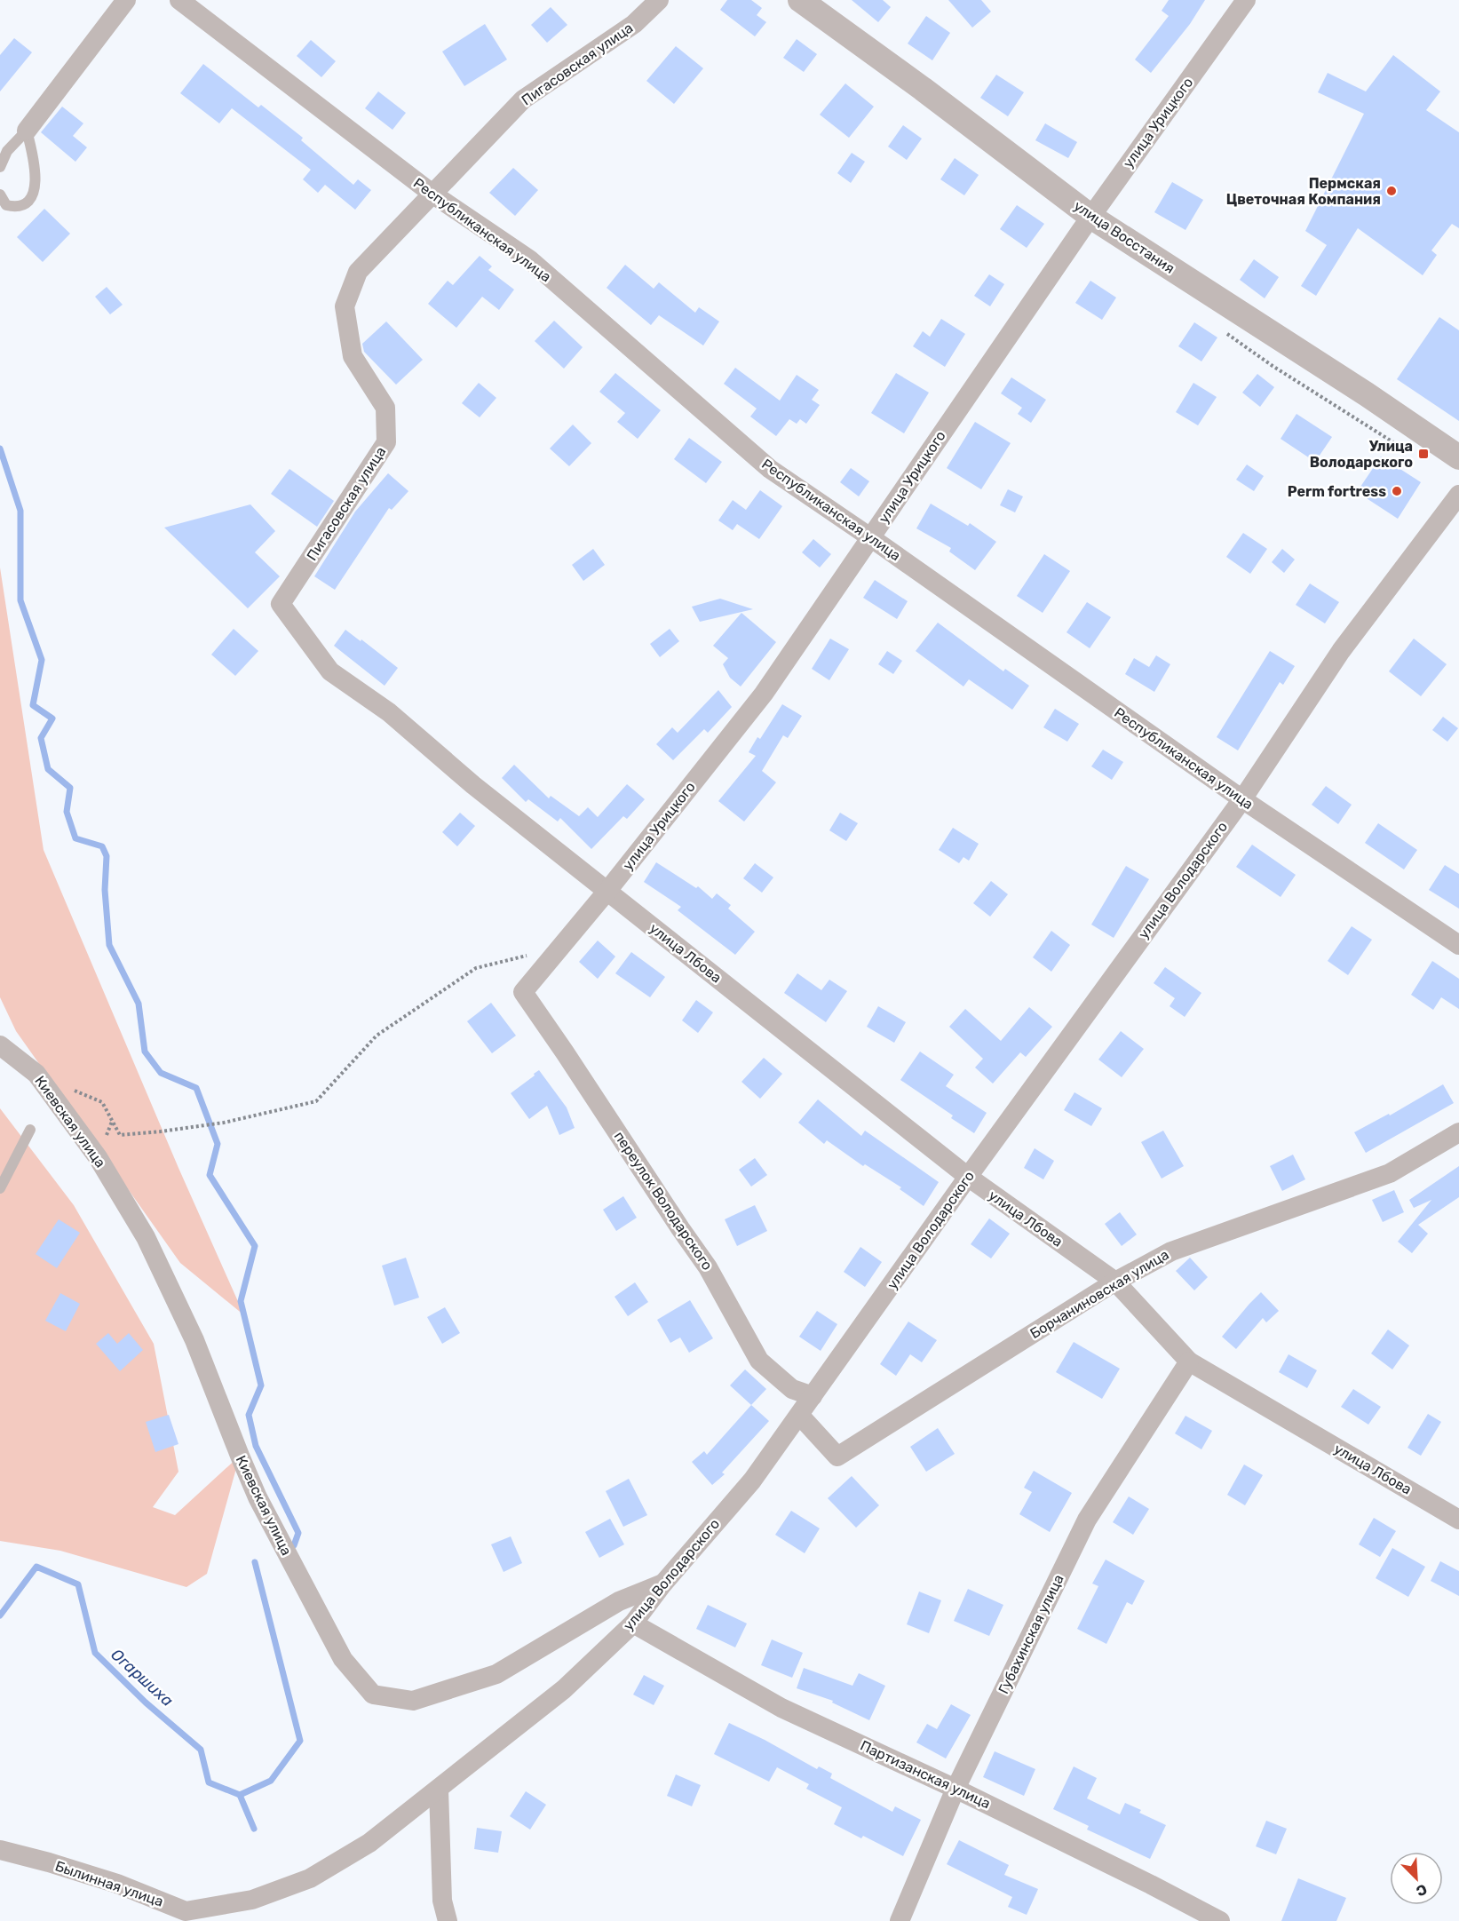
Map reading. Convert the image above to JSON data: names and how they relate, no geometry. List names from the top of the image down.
{
  "streets": {
    "street": [
      "Пигасовская улица",
      "улица Урицкого",
      "Республиканская улица",
      "улица Восстания",
      "улица Володарского",
      "улица Лбова",
      "Киевская улица",
      "переулок Володарского",
      "Борчаниновская улица",
      "Губахинская улица",
      "Партизанская улица",
      "Былинная улица"
    ]
  },
  "crossings": [
    ["Пигасовская улица", "Республиканская улица"],
    ["Пигасовская улица", "улица Лбова"],
    ["улица Урицкого", "Республиканская улица"],
    ["улица Урицкого", "улица Восстания"],
    ["улица Урицкого", "улица Лбова"],
    ["улица Урицкого", "переулок Володарского"],
    ["Республиканская улица", "улица Володарского"],
    ["улица Володарского", "улица Лбова"],
    ["улица Володарского", "Киевская улица"],
    ["улица Володарского", "переулок Володарского"],
    ["улица Володарского", "Борчаниновская улица"],
    ["улица Володарского", "Партизанская улица"],
    ["улица Володарского", "Былинная улица"],
    ["улица Лбова", "Борчаниновская улица"],
    ["улица Лбова", "Губахинская улица"],
    ["Губахинская улица", "Партизанская улица"]
  ],
  "water": ["Огаршиха"],
  "places": {
    "other": ["Пермская Цветочная Компания", "Perm fortress"],
    "transit": ["Улица Володарского"]
  },
  "north": "bottom right"
}
